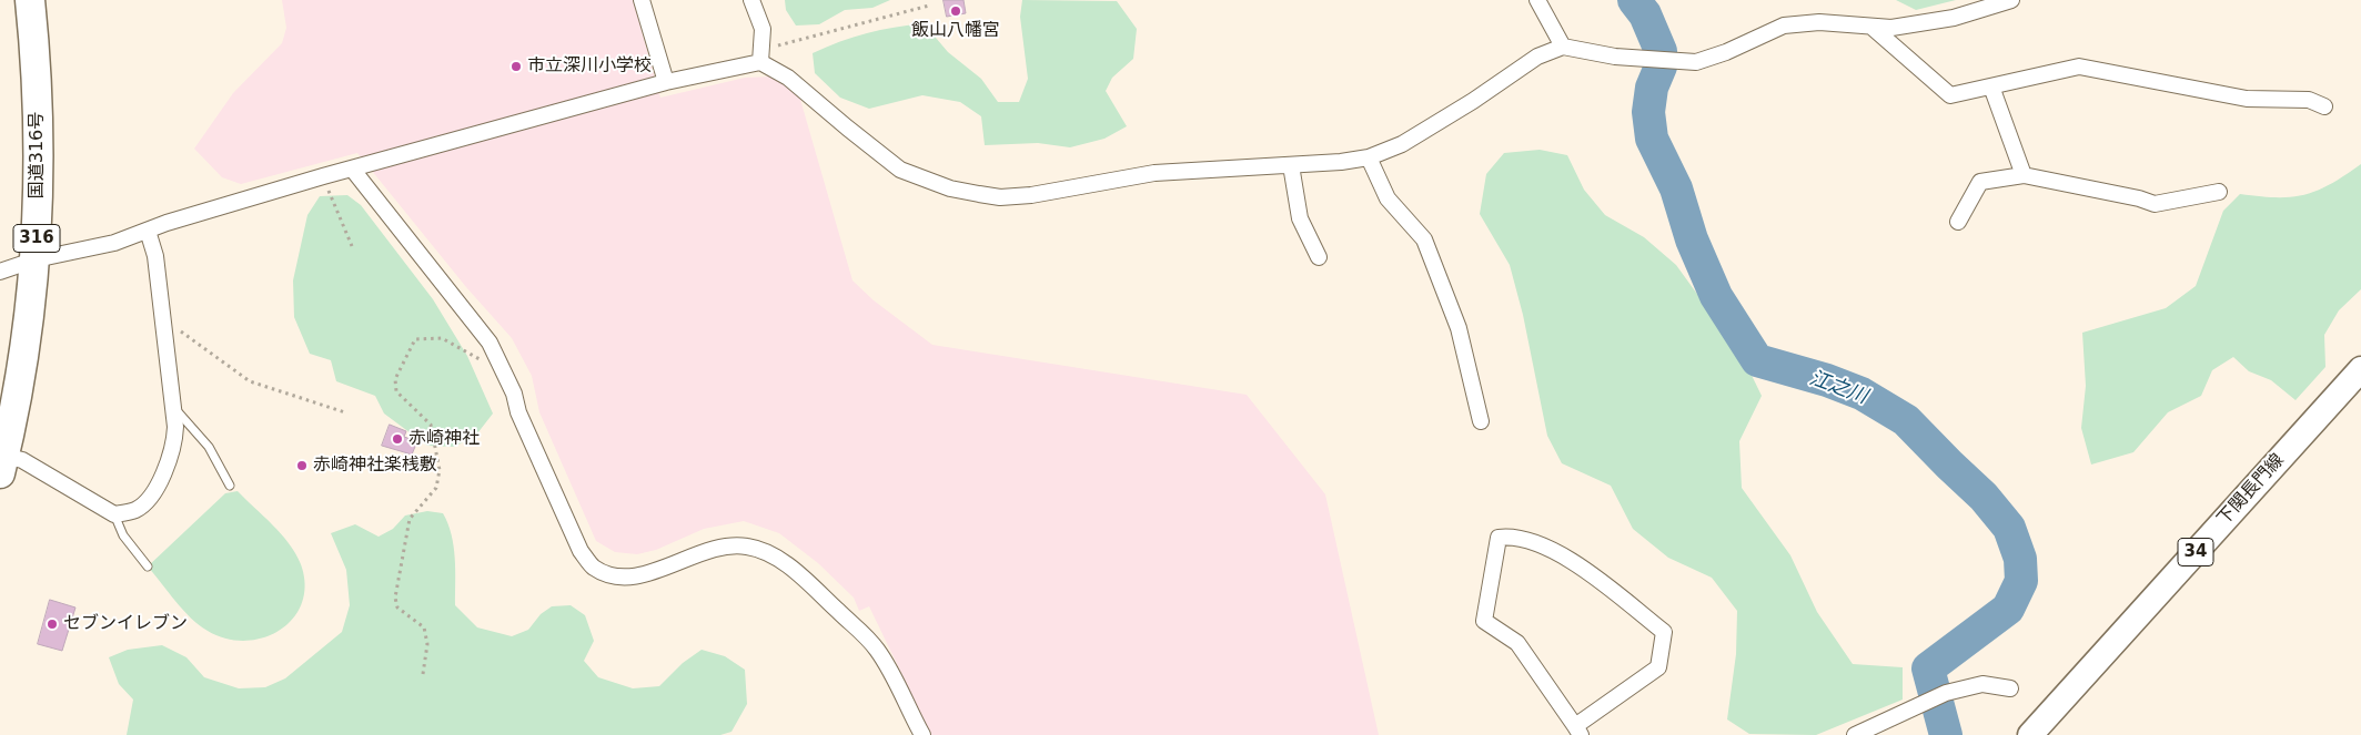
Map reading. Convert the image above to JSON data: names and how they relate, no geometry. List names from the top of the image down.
{
  "streets": {
    "highway": ["国道316号", "316"],
    "main road": ["下関長門線", "34"]
  },
  "water": ["江之川"],
  "places": [
    "飯山八幡宮",
    "市立深川小学校",
    "赤崎神社",
    "赤崎神社楽桟敷",
    "セブンイレブン"
  ]
}
